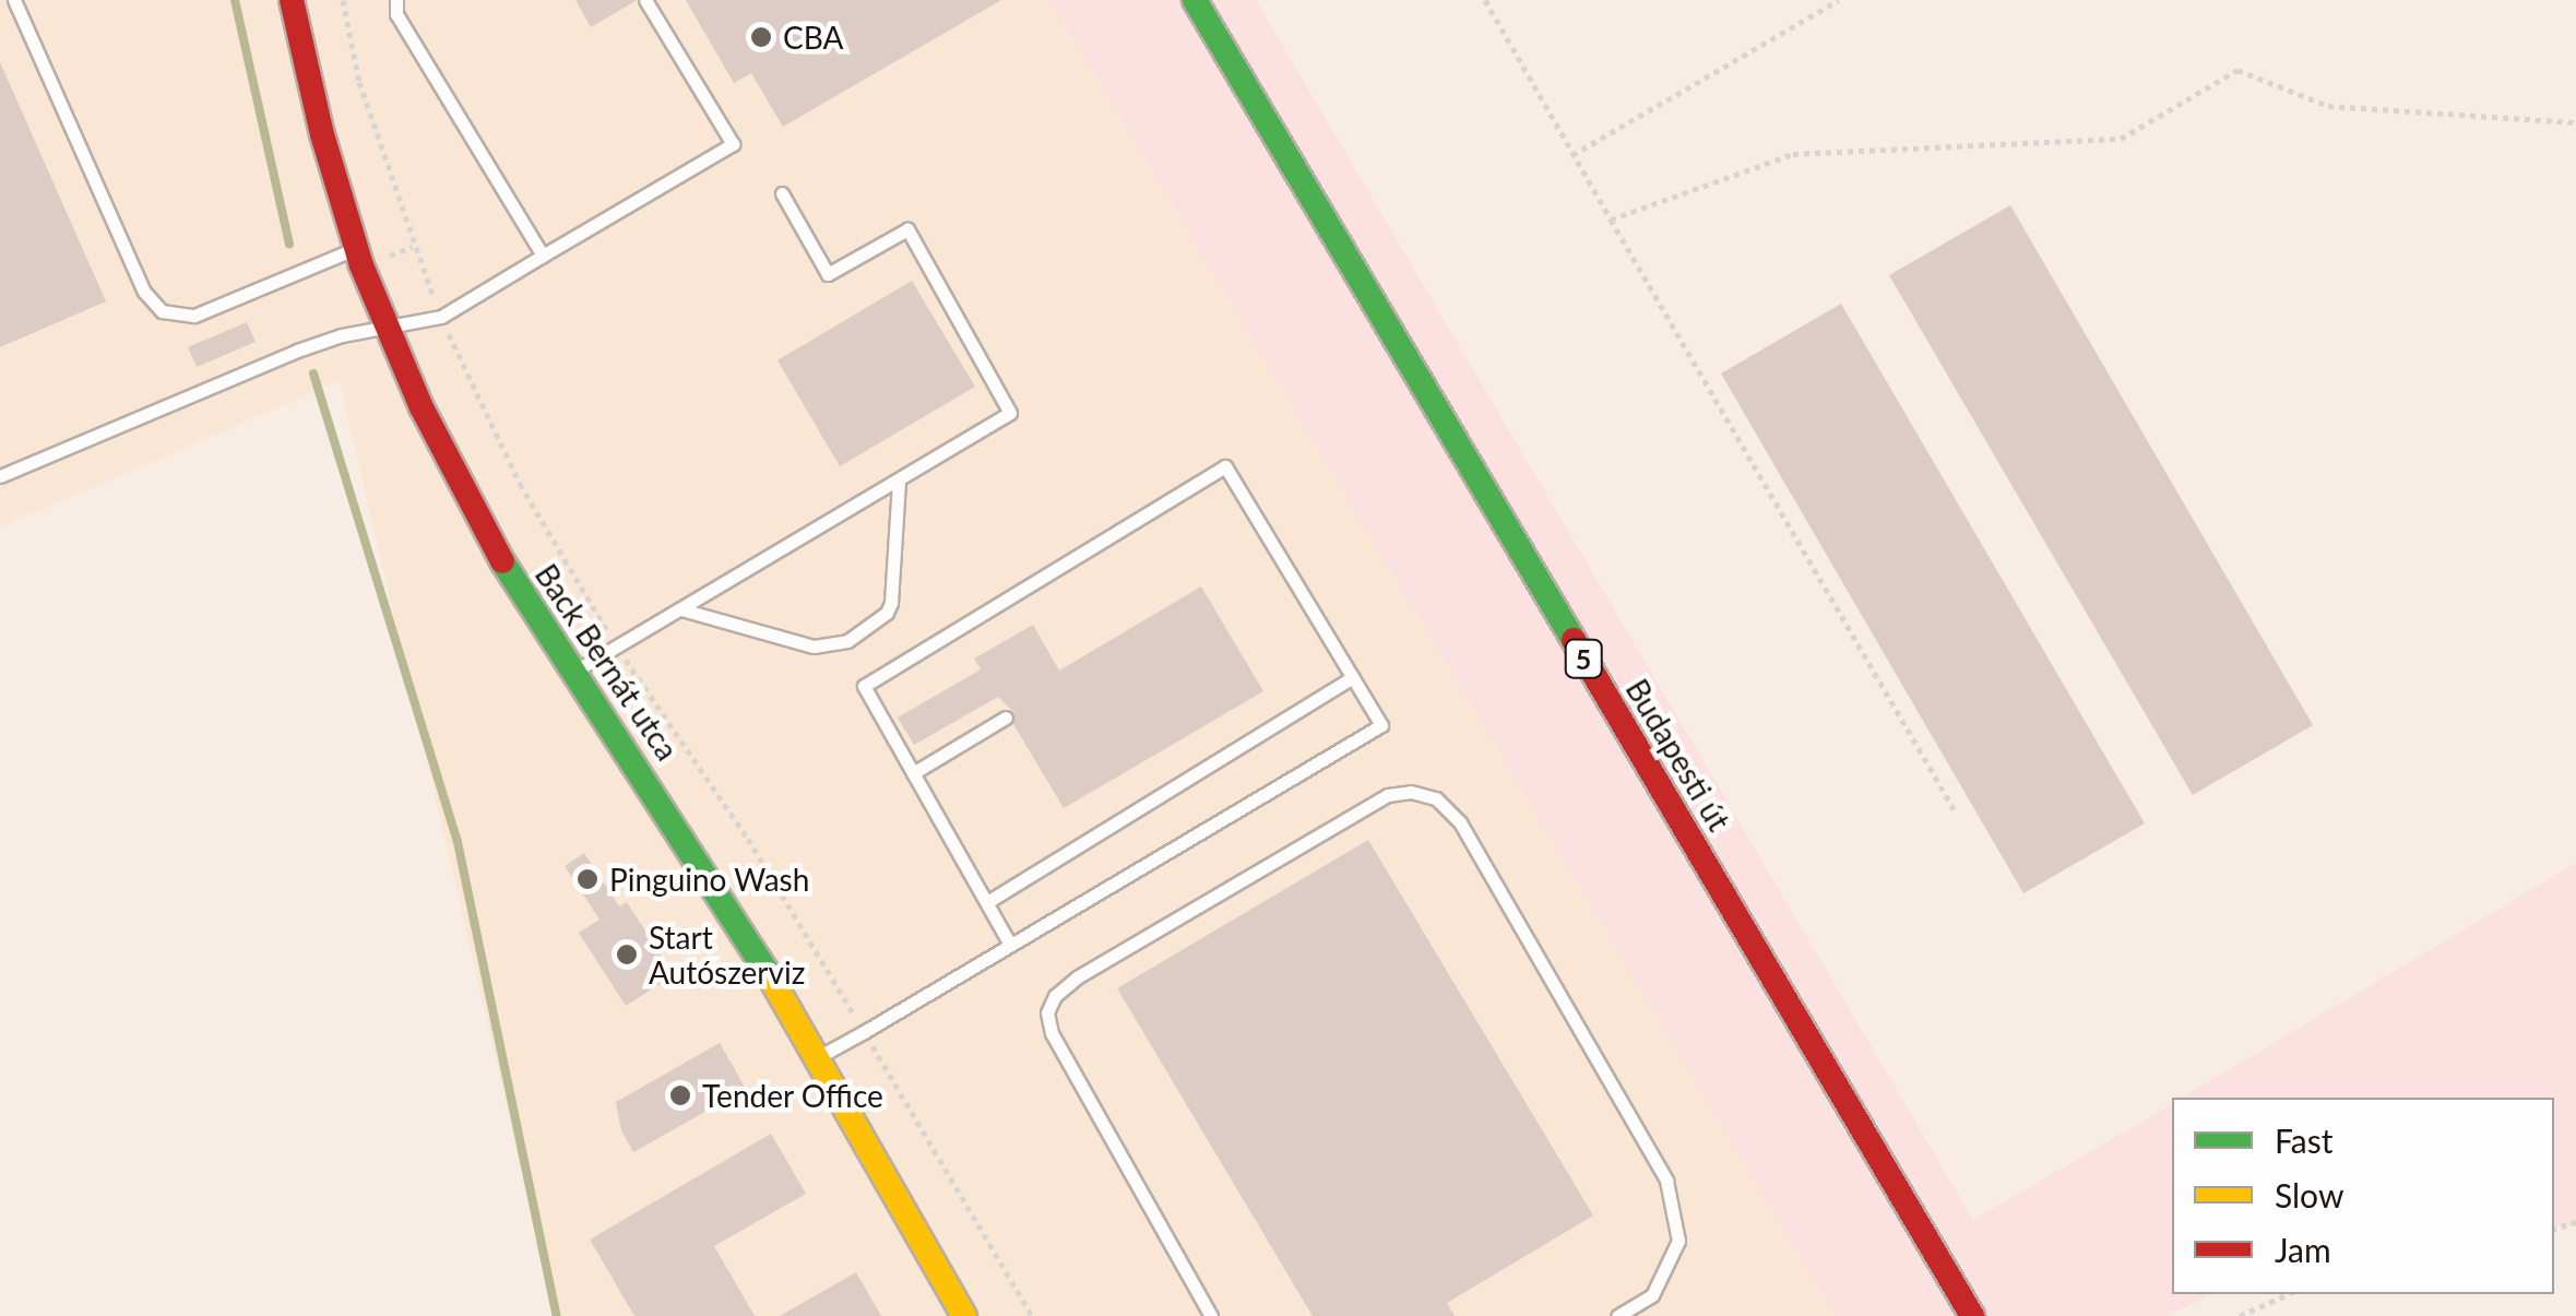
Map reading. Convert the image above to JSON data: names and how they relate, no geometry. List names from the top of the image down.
{
  "streets": {
    "main road": ["5", "Back Bernát utca", "Budapesti út"]
  },
  "places": [
    "CBA",
    "Pinguino Wash",
    "Start Autószerviz",
    "Tender Office"
  ],
  "legend": ["Fast", "Slow", "Jam"]
}
